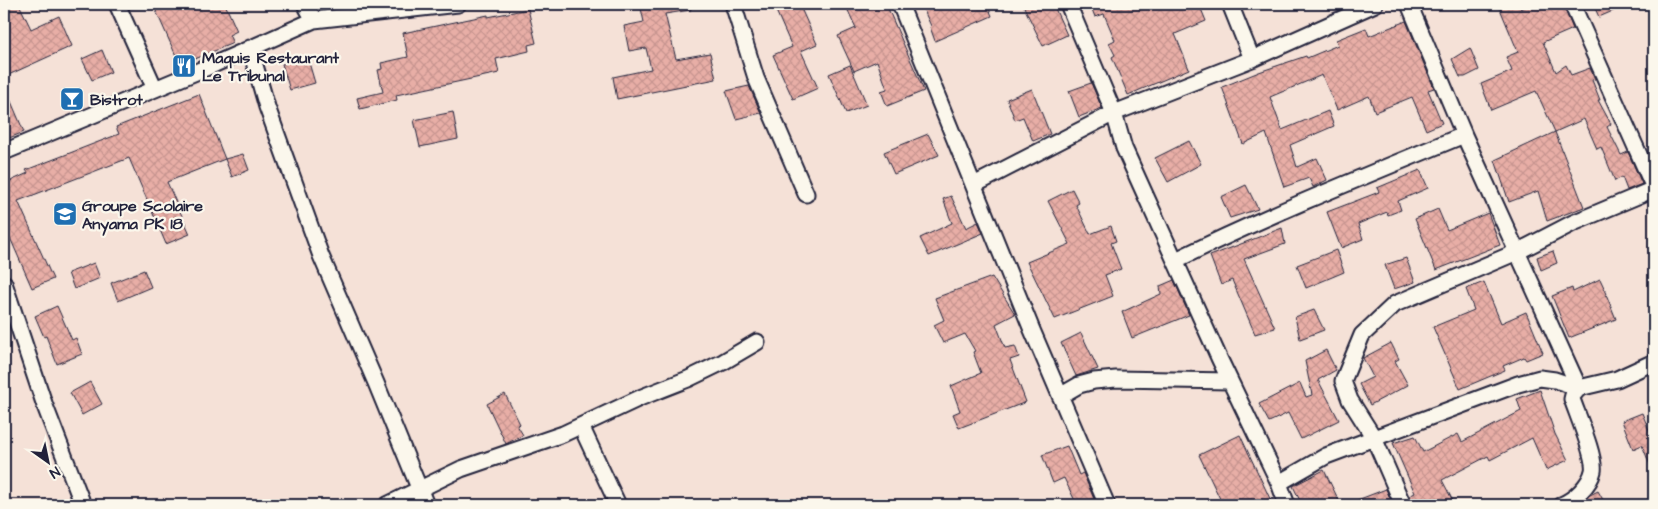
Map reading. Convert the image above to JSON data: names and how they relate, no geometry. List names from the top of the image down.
{
  "places": {
    "restaurant": ["Maquis Restaurant Le Tribunal"],
    "bar": ["Bistrot"],
    "school or university": ["Groupe Scolaire Anyama PK 18"]
  },
  "north": "bottom right"
}
